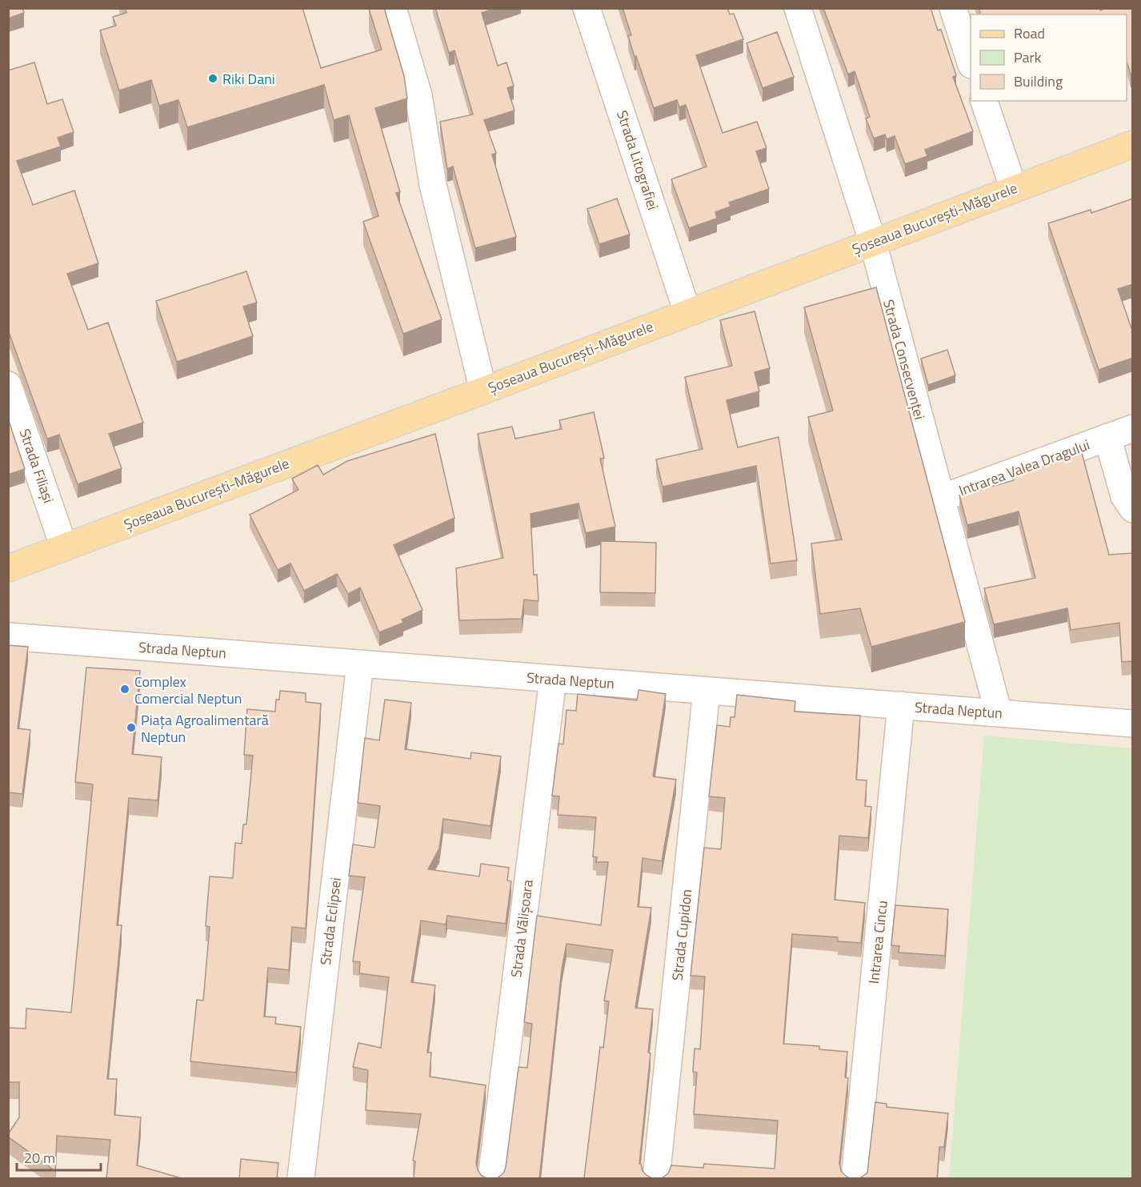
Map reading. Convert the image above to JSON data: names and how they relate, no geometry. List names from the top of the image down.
{
  "streets": {
    "main road": ["Șoseaua București-Măgurele"],
    "street": [
      "Strada Litografiei",
      "Strada Consecvenței",
      "Strada Filiași",
      "Intrarea Valea Dragului",
      "Strada Neptun",
      "Strada Eclipsei",
      "Strada Vălișoara",
      "Strada Cupidon",
      "Intrarea Cincu"
    ]
  },
  "crossings": [
    ["Strada Litografiei", "Șoseaua București-Măgurele"],
    ["Șoseaua București-Măgurele", "Strada Consecvenței"],
    ["Șoseaua București-Măgurele", "Strada Filiași"],
    ["Strada Consecvenței", "Intrarea Valea Dragului"],
    ["Strada Consecvenței", "Strada Neptun"],
    ["Strada Neptun", "Strada Eclipsei"],
    ["Strada Neptun", "Strada Vălișoara"],
    ["Strada Neptun", "Strada Cupidon"],
    ["Strada Neptun", "Intrarea Cincu"]
  ],
  "places": ["Riki Dani", "Complex Comercial Neptun", "Piața Agroalimentară Neptun"],
  "legend": ["Road", "Park", "Building"],
  "scale_bar": "20 m"
}
